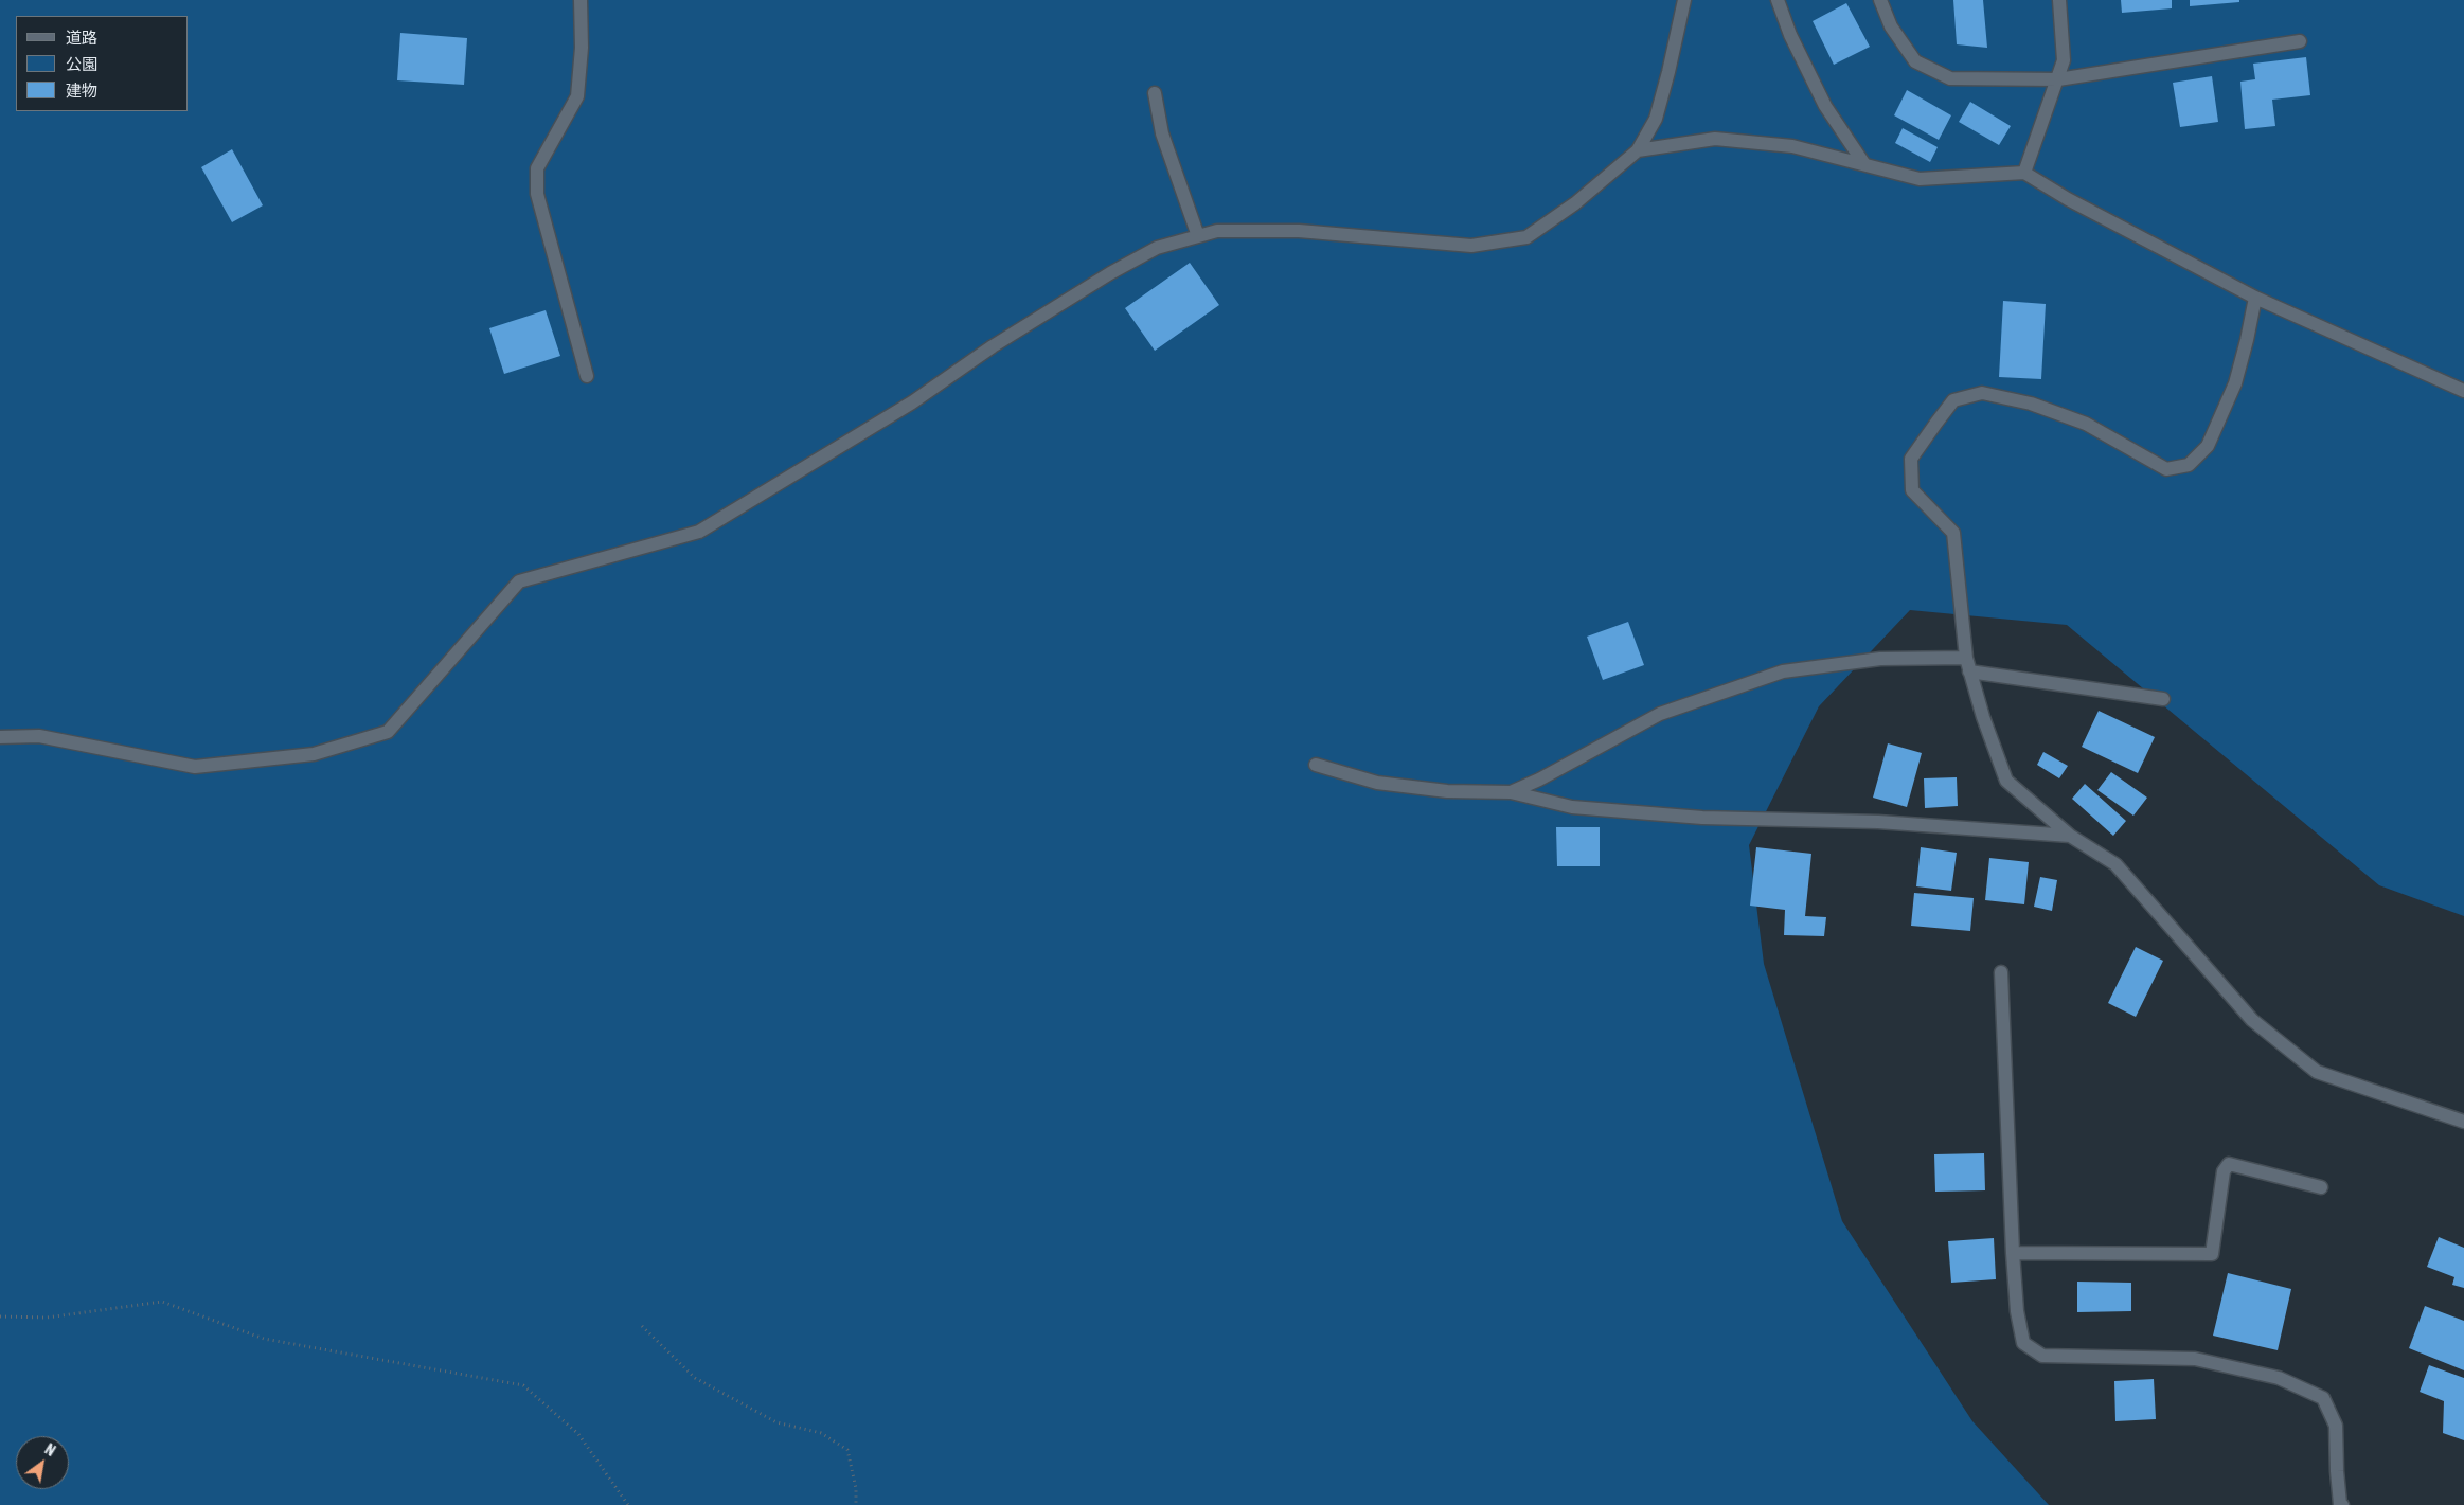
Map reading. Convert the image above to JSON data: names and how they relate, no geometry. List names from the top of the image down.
{
  "legend": ["道路", "公園", "建物"],
  "north": "top right"
}
